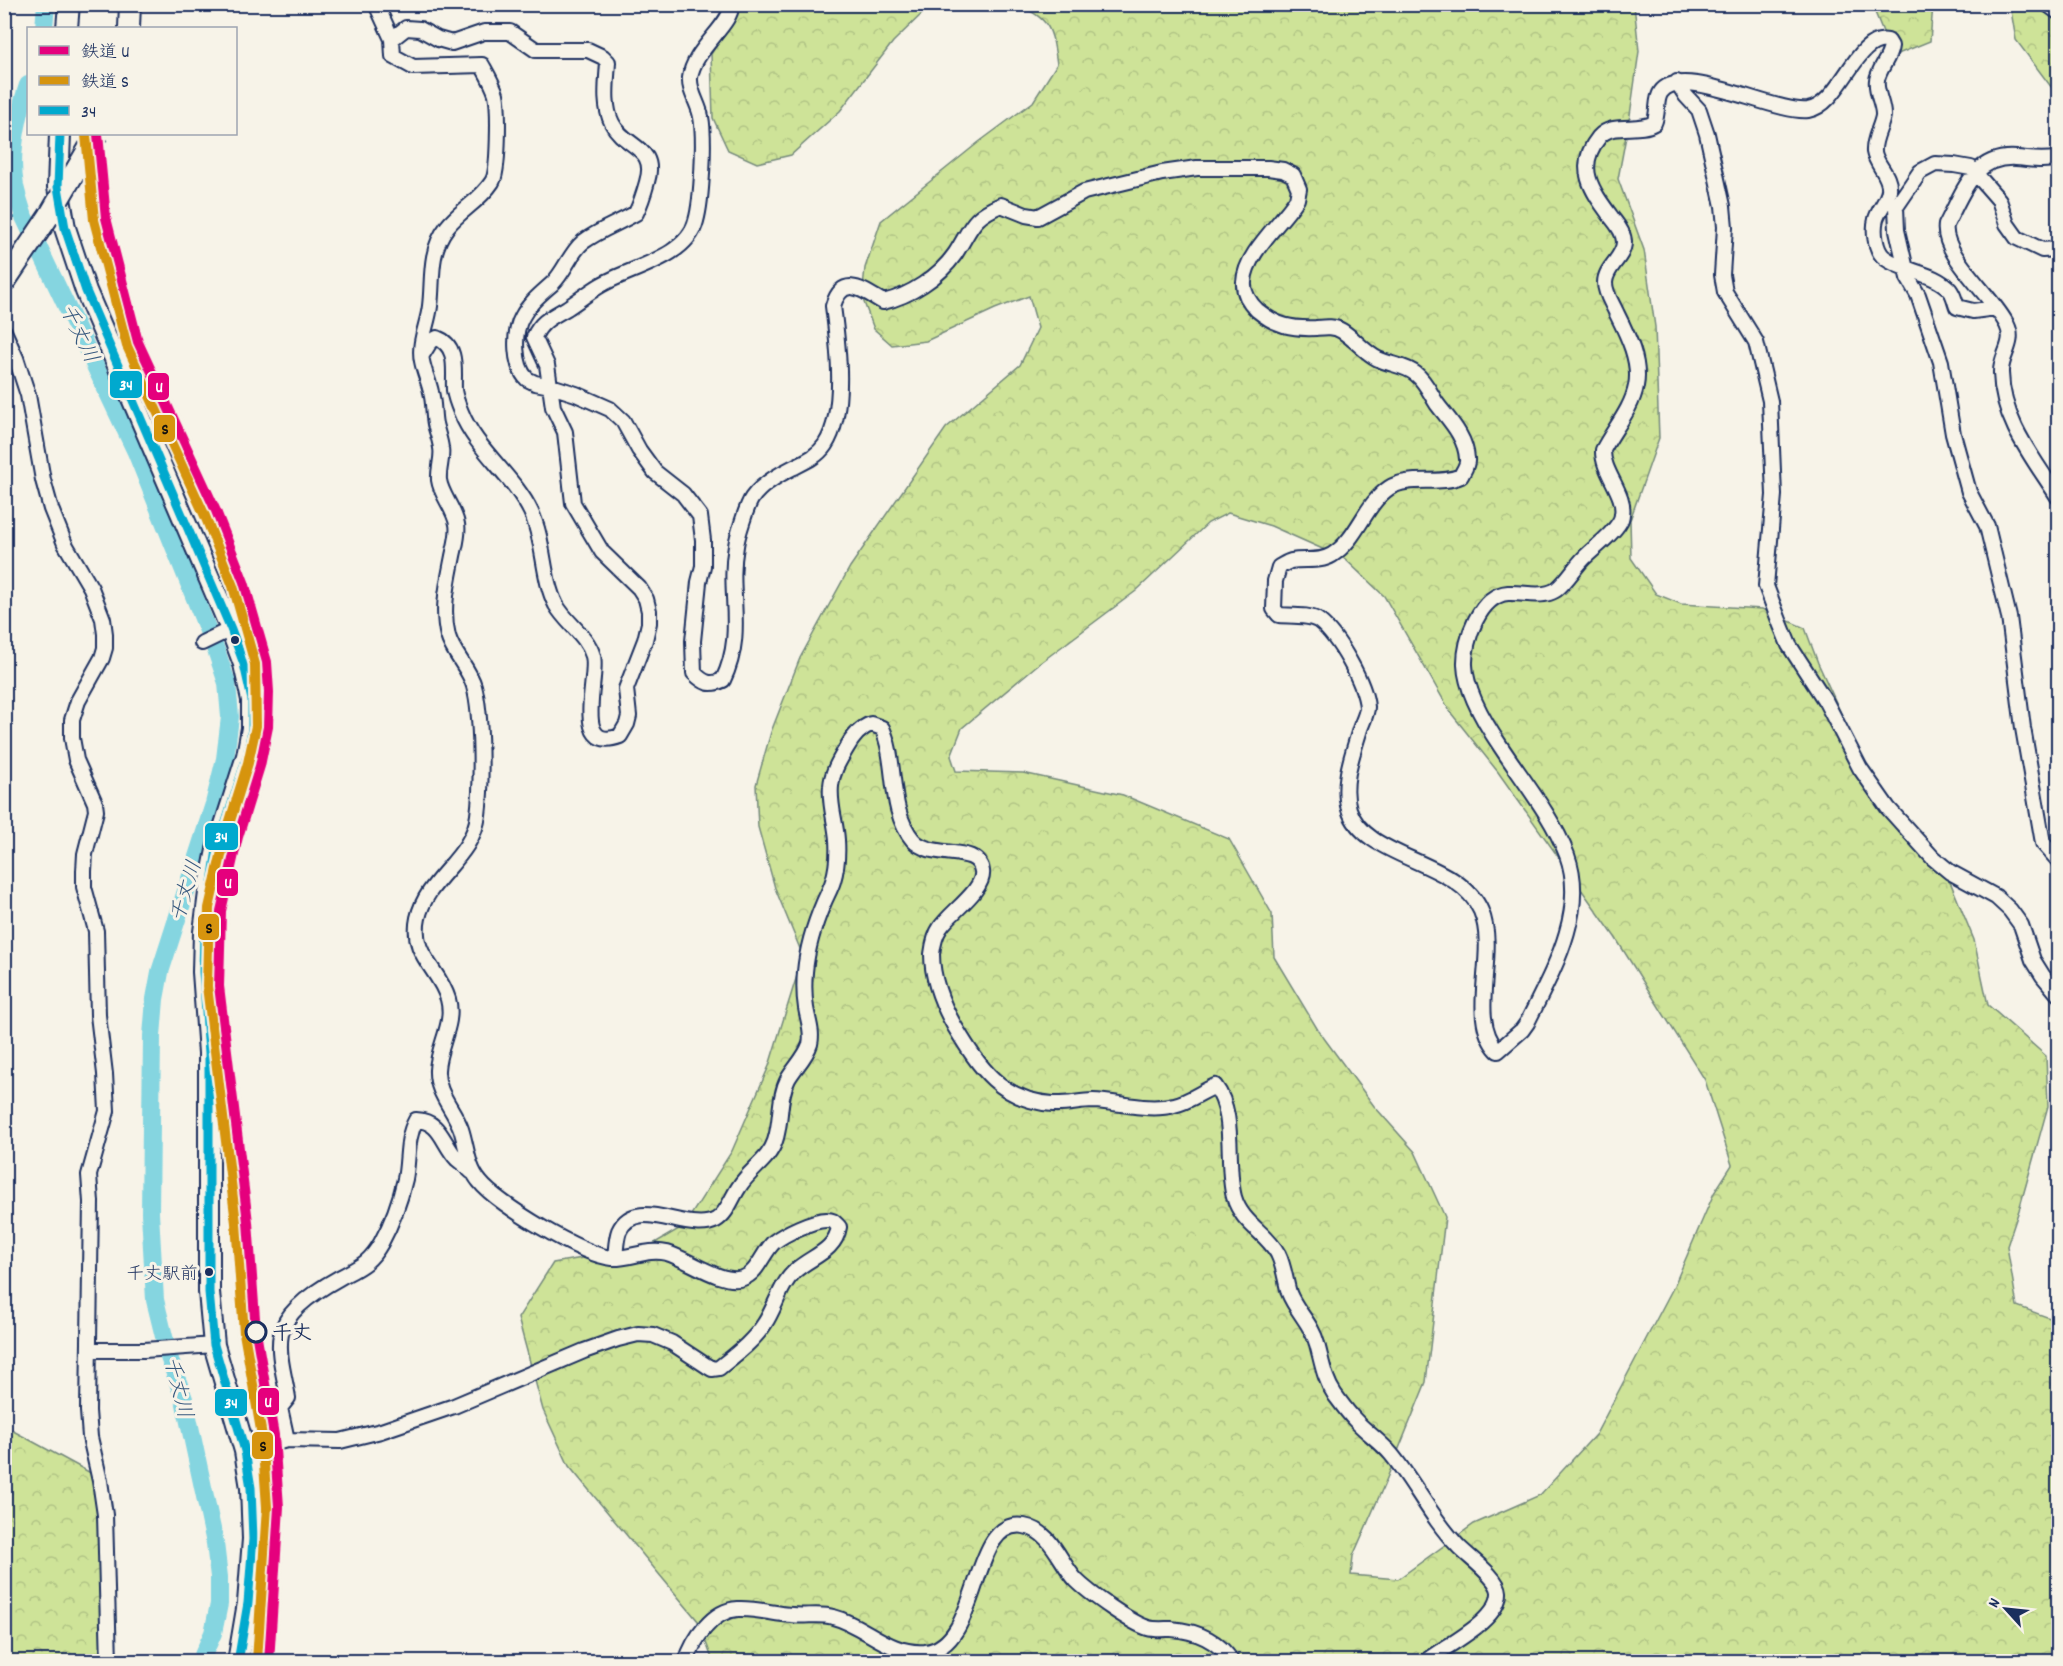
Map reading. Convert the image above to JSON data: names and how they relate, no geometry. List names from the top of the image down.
{
  "water": ["千丈川"],
  "places": ["千丈駅前", "千丈"],
  "lines": ["rail line U", "rail line S", "transit line 34"],
  "legend": ["鉄道 U", "鉄道 S", "34"],
  "north": "top left"
}
